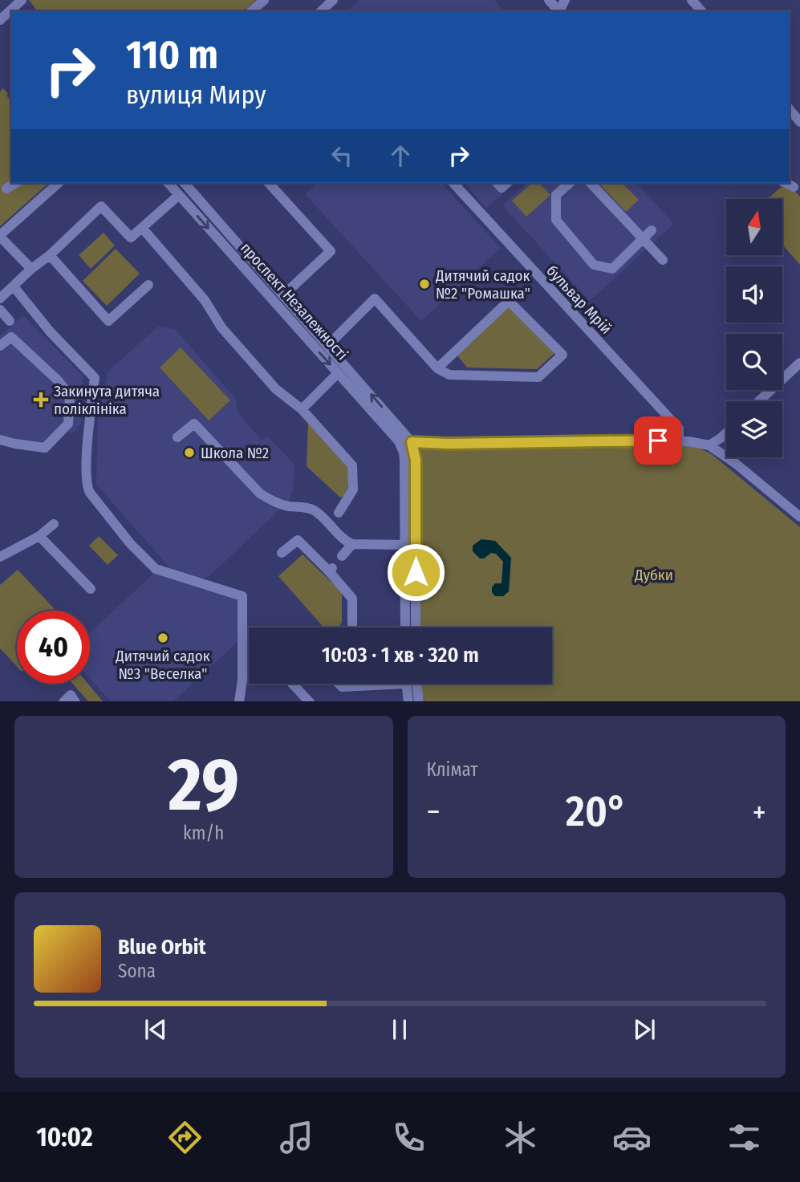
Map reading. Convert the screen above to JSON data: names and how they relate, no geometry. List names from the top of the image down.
{
  "streets": {
    "street": ["бульвар Мрій", "проспект Незалежності"]
  },
  "parks": ["Дубки"],
  "places": {
    "other": ["Дитячий садок №2 \"Ромашка\"", "Школа №2", "Дитячий садок №3 \"Веселка\""],
    "health": ["Закинута дитяча поліклініка"]
  },
  "north": "top",
  "page": {
    "turn": ["110 m", "вулиця Миру"],
    "limit": "40",
    "trip": "10:03 · 1 хв · 320 m",
    "tile": [
      ["29", "km/h"],
      "Клімат"
    ],
    "heat": ["−", "20°", "+"],
    "song": ["Blue Orbit", "Sona"],
    "tabs": "10:02"
  }
}
